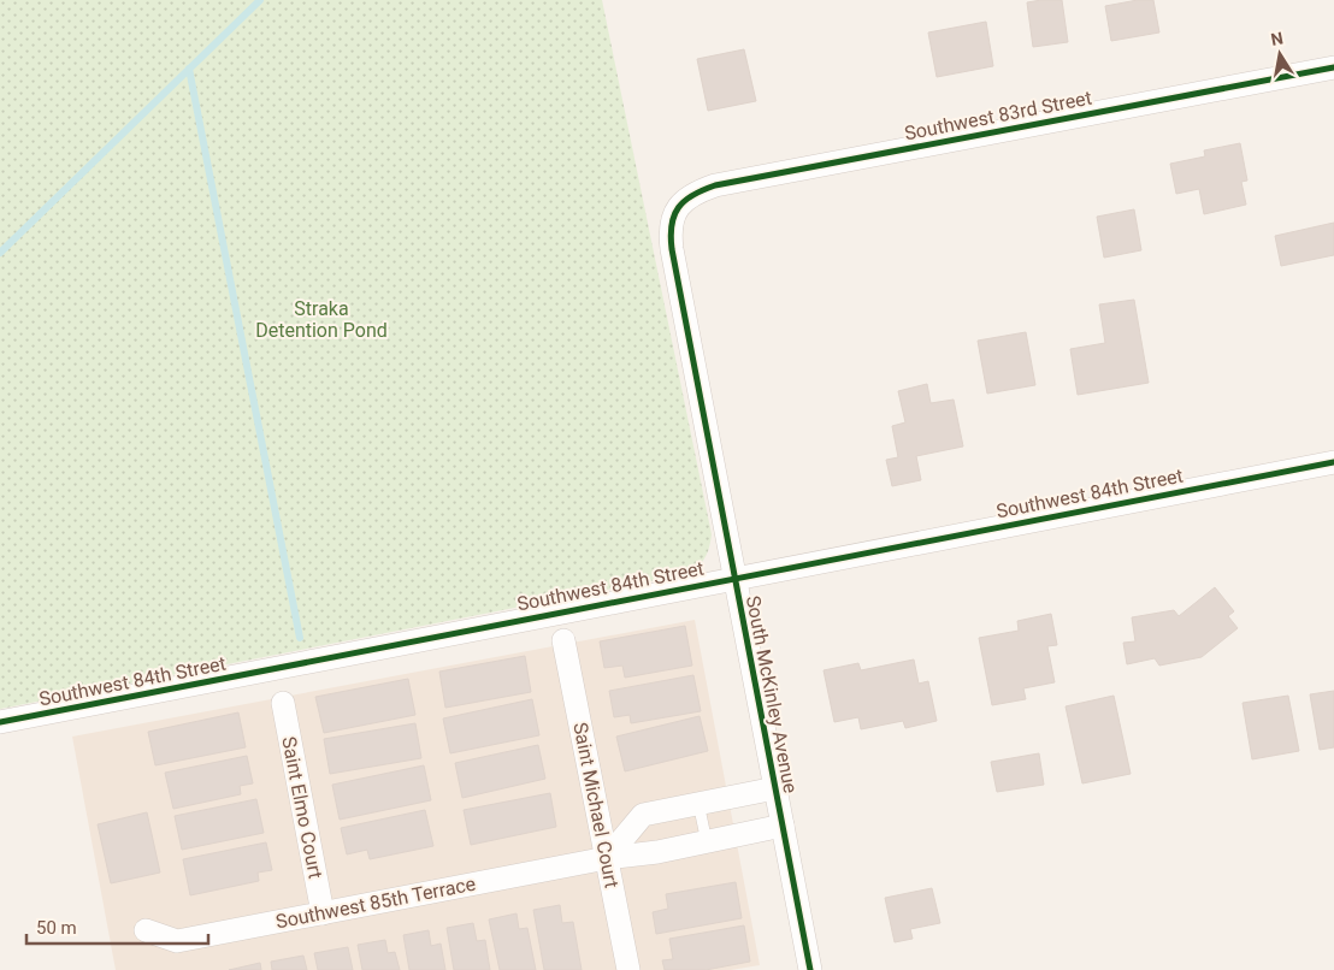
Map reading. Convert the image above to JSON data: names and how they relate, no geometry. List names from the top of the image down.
{
  "streets": {
    "street": [
      "Southwest 83rd Street",
      "Southwest 84th Street",
      "South McKinley Avenue",
      "Saint Michael Court",
      "Saint Elmo Court",
      "Southwest 85th Terrace"
    ]
  },
  "crossings": [
    ["Southwest 83rd Street", "South McKinley Avenue"],
    ["Southwest 84th Street", "South McKinley Avenue"],
    ["South McKinley Avenue", "Southwest 85th Terrace"],
    ["Saint Michael Court", "Southwest 85th Terrace"],
    ["Saint Elmo Court", "Southwest 85th Terrace"]
  ],
  "parks": ["Straka Detention Pond"],
  "scale_bar": "50 m",
  "north": "top"
}
